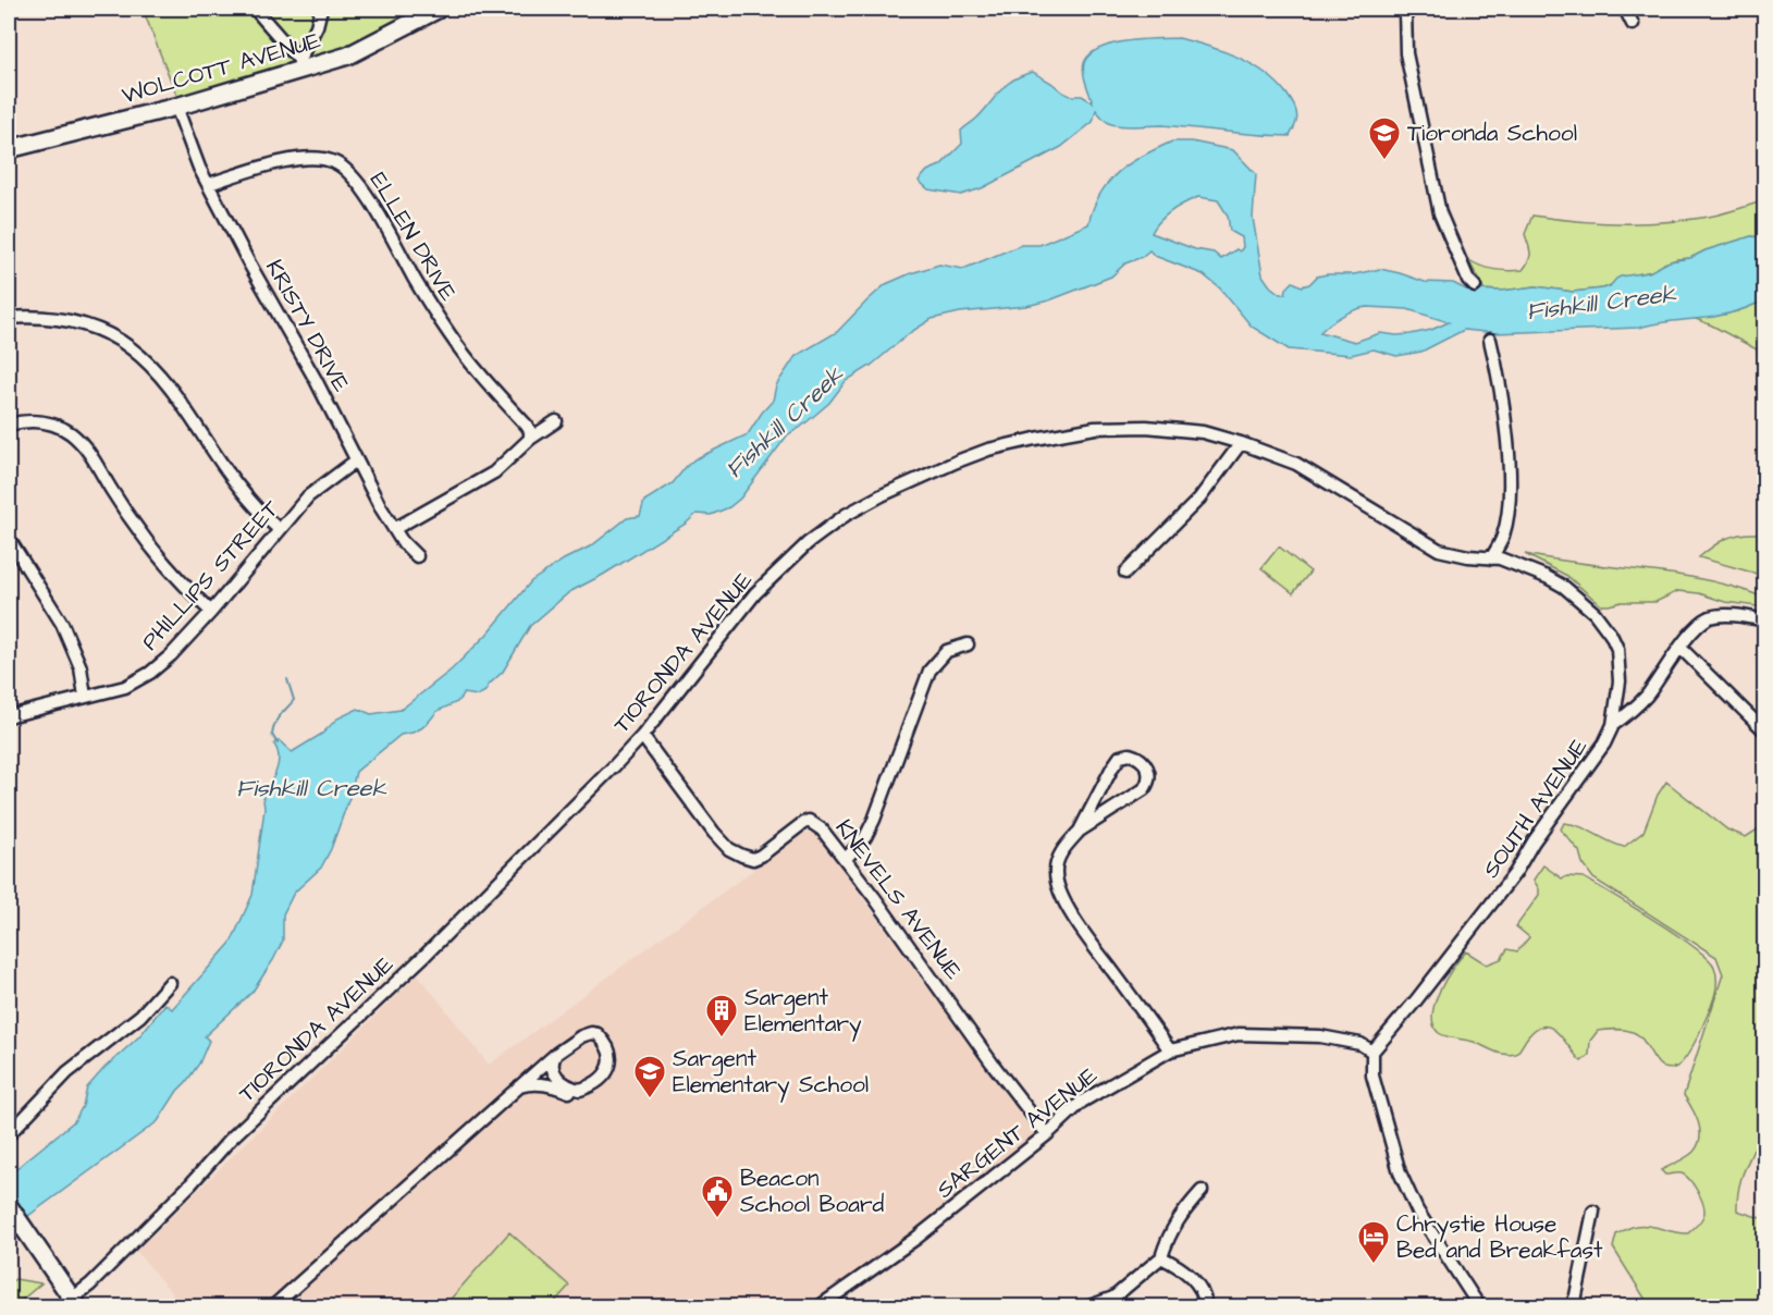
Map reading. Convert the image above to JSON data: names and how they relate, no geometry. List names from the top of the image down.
{
  "streets": {
    "main road": ["WOLCOTT AVENUE"],
    "street": [
      "ELLEN DRIVE",
      "KRISTY DRIVE",
      "PHILLIPS STREET",
      "TIORONDA AVENUE",
      "SOUTH AVENUE",
      "KNEVELS AVENUE",
      "SARGENT AVENUE"
    ]
  },
  "crossings": [
    ["WOLCOTT AVENUE", "KRISTY DRIVE"],
    ["ELLEN DRIVE", "KRISTY DRIVE"],
    ["KRISTY DRIVE", "PHILLIPS STREET"],
    ["TIORONDA AVENUE", "SOUTH AVENUE"],
    ["TIORONDA AVENUE", "KNEVELS AVENUE"],
    ["SOUTH AVENUE", "SARGENT AVENUE"],
    ["KNEVELS AVENUE", "SARGENT AVENUE"]
  ],
  "water": ["Fishkill Creek"],
  "places": {
    "school or university": ["Tioronda School", "Sargent Elementary School"],
    "building": ["Sargent Elementary"],
    "public building": ["Beacon School Board"],
    "hotel": ["Chrystie House Bed and Breakfast"]
  }
}
